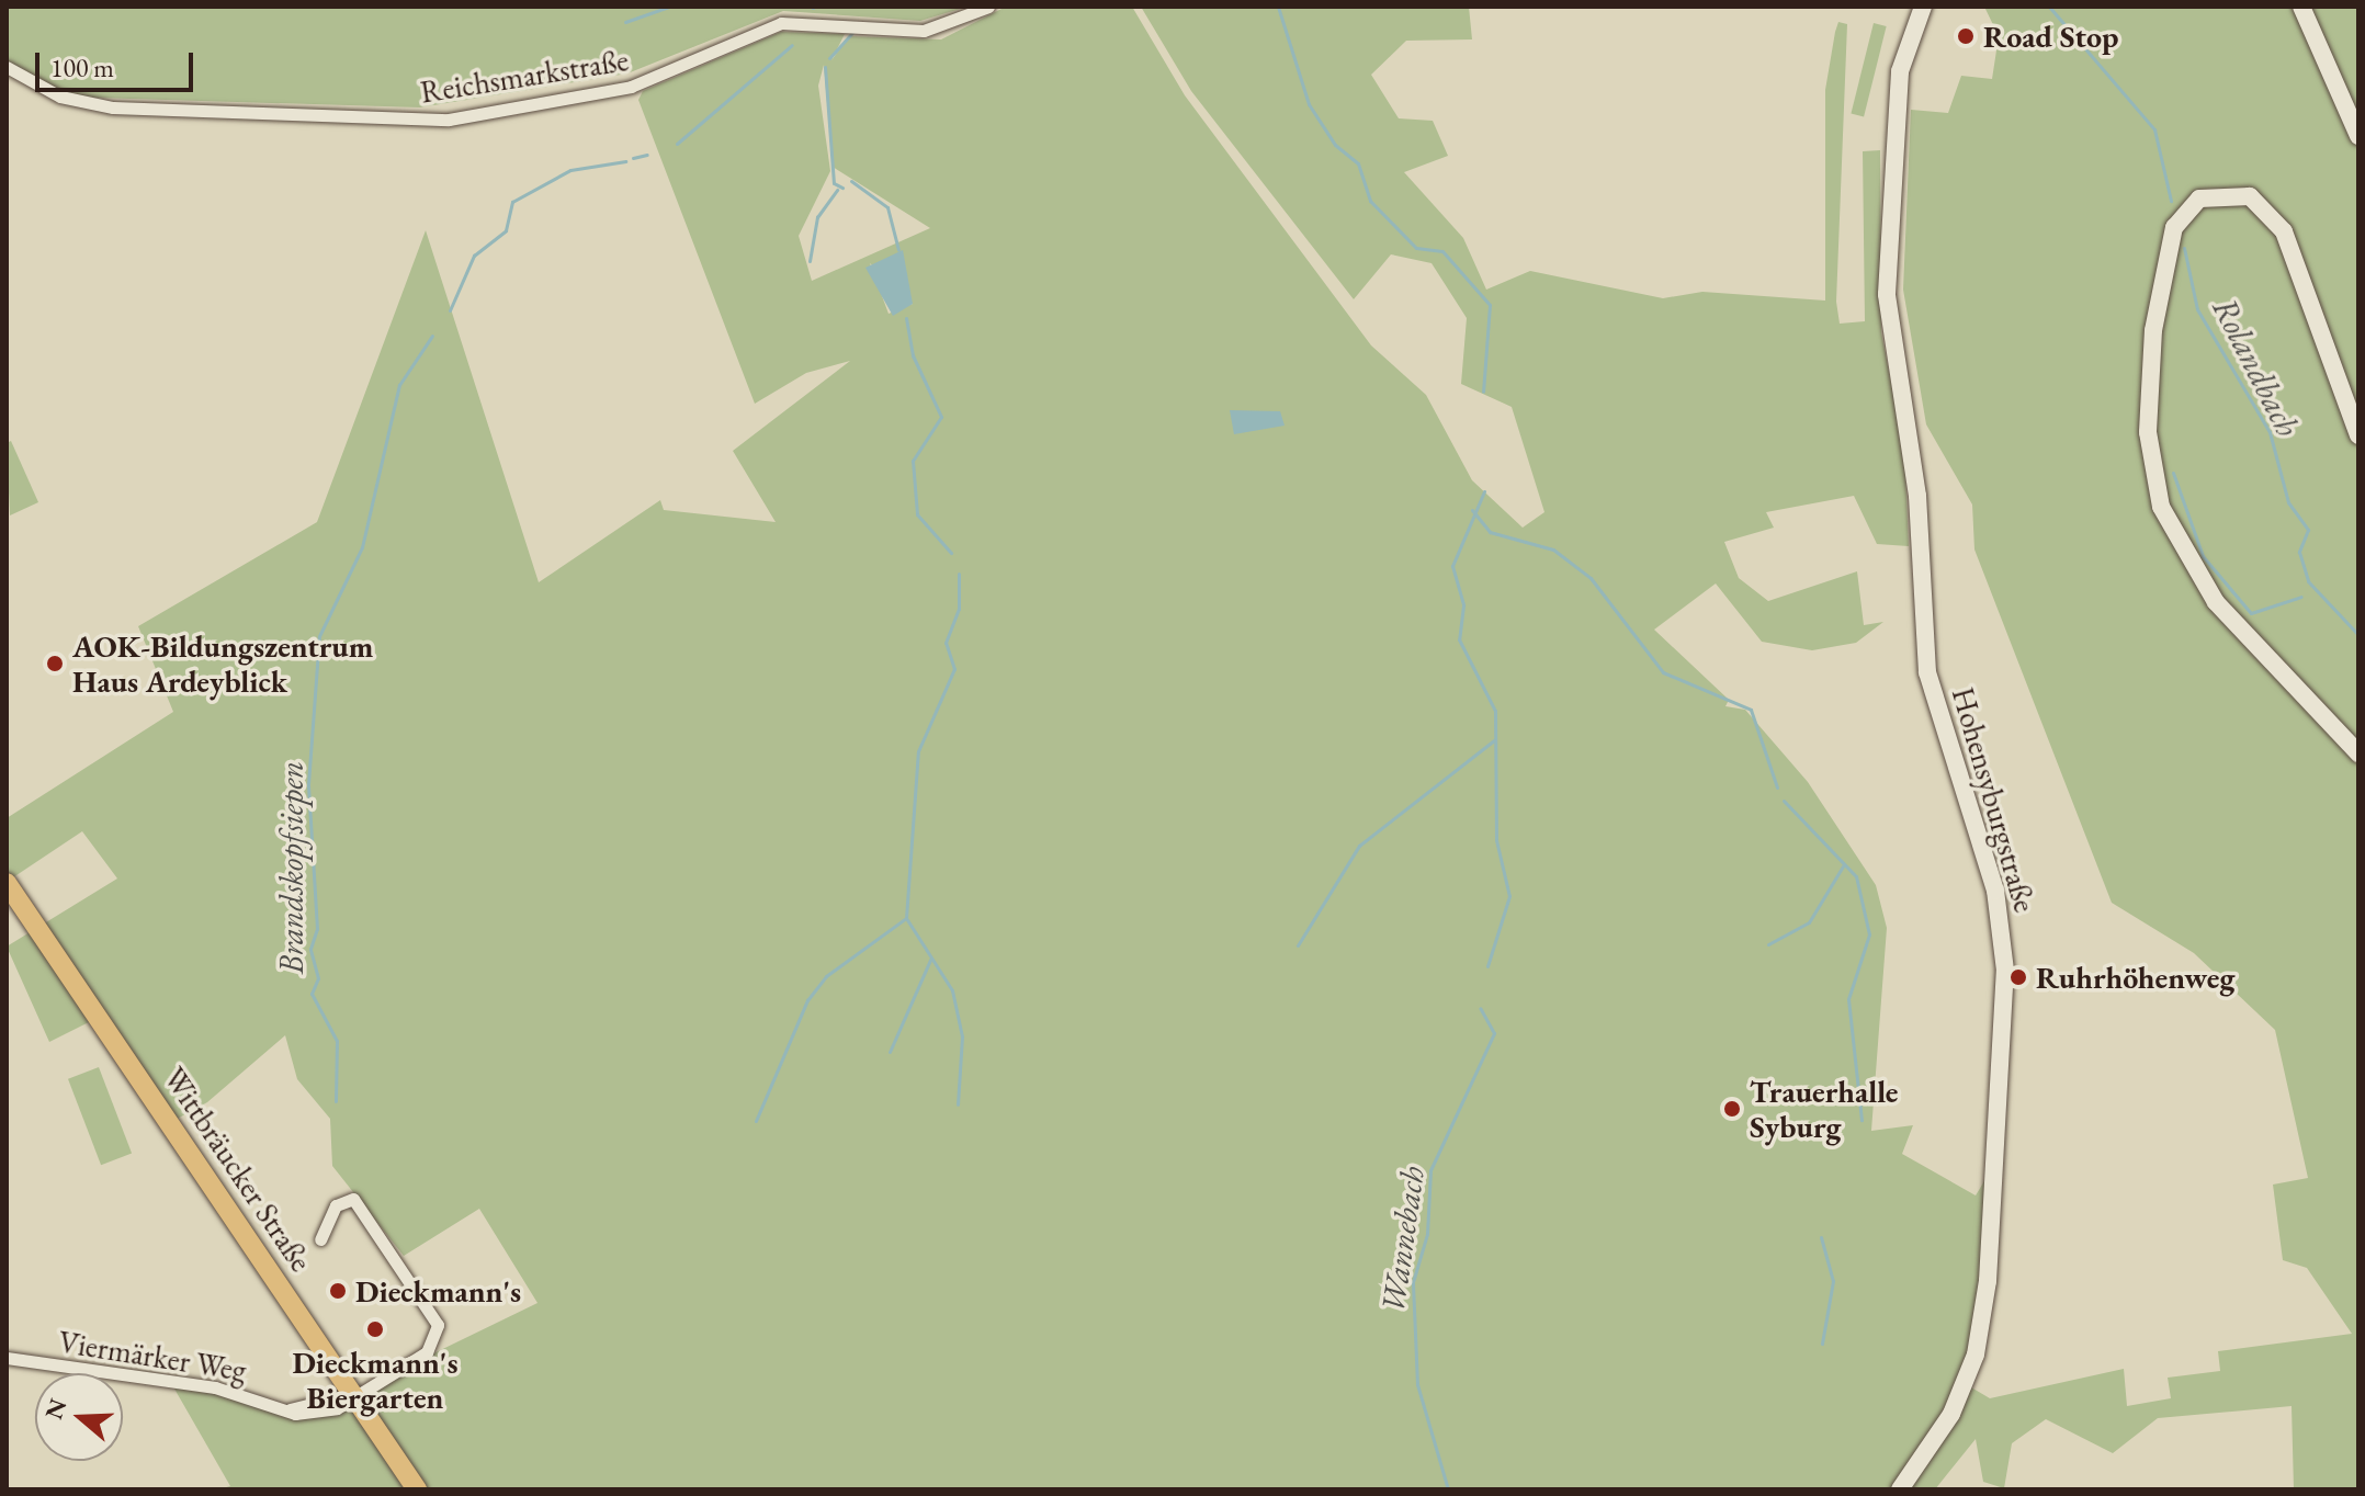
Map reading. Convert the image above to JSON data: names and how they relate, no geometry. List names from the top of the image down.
{
  "streets": {
    "main road": ["Hohensyburgstraße", "Wittbräucker Straße"],
    "street": ["Reichsmarkstraße", "Viermärker Weg"]
  },
  "crossings": [
    ["Wittbräucker Straße", "Viermärker Weg"]
  ],
  "water": ["Rolandbach", "Brandskopfsiepen", "Wannebach"],
  "places": [
    "Road Stop",
    "AOK-Bildungszentrum Haus Ardeyblick",
    "Ruhrhöhenweg",
    "Trauerhalle Syburg",
    "Dieckmann's",
    "Dieckmann's Biergarten"
  ],
  "scale_bar": "100 m",
  "north": "left"
}
